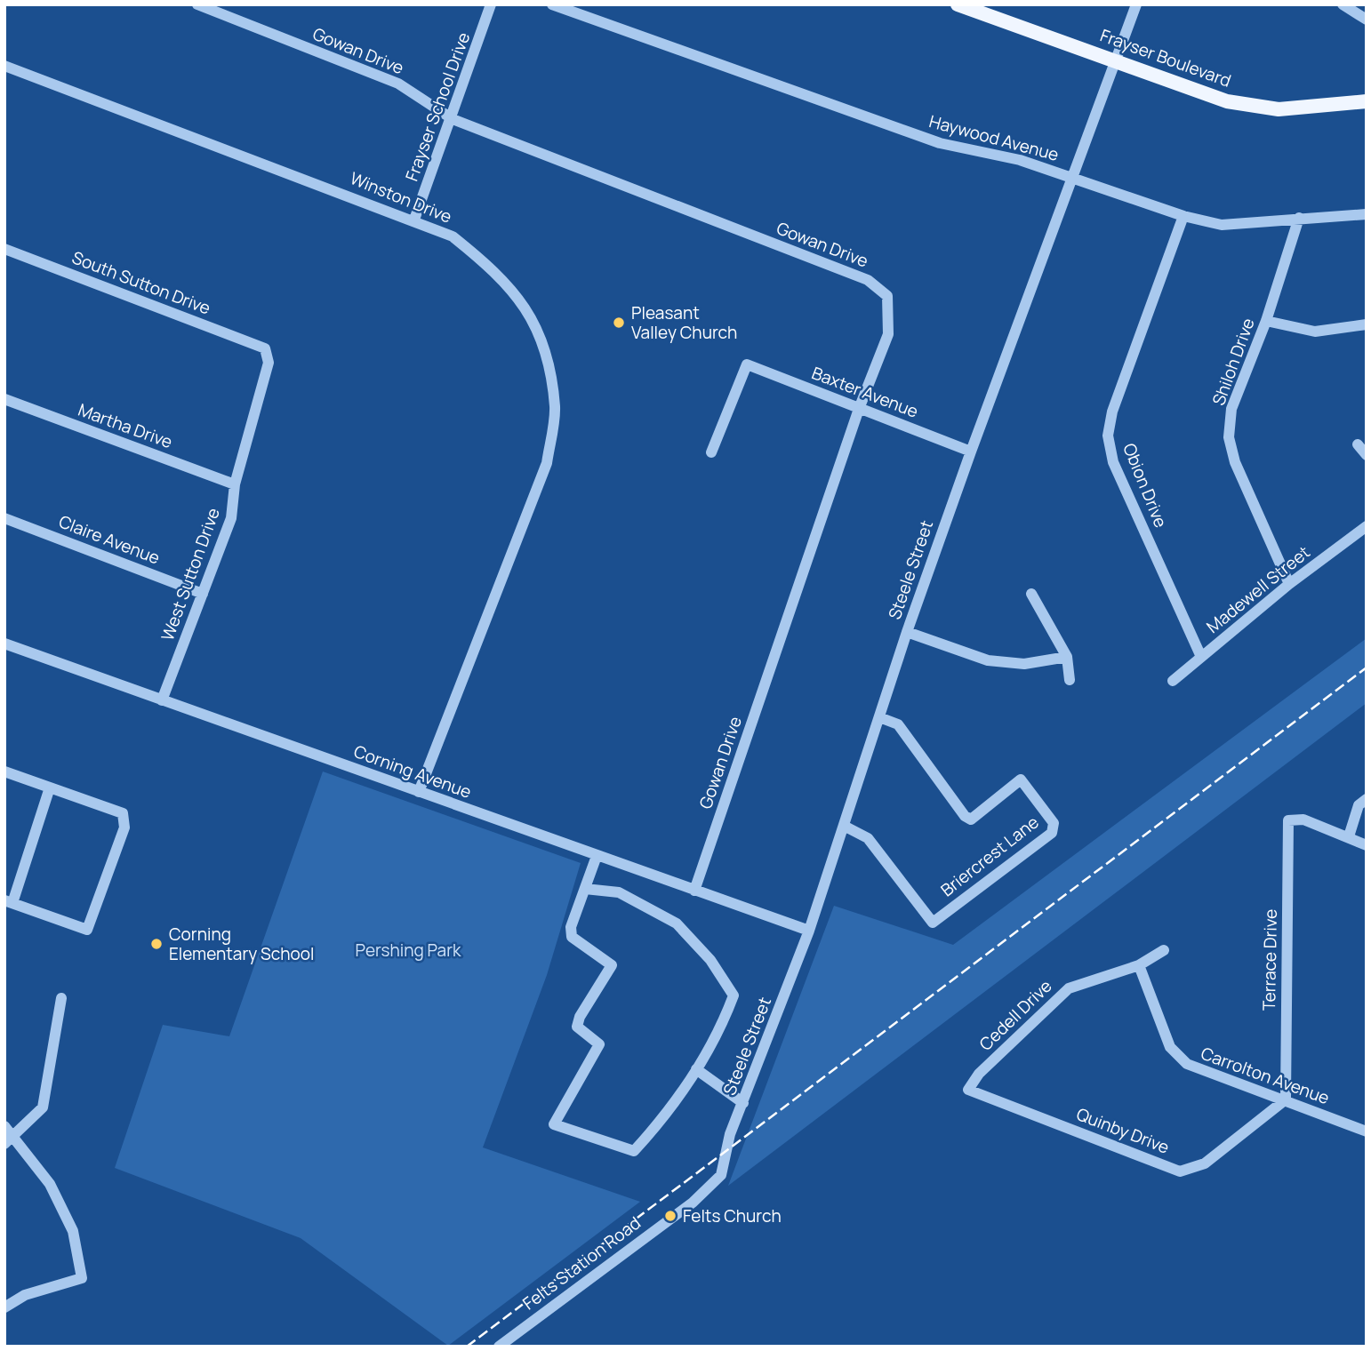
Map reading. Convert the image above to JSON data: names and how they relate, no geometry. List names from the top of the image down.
{
  "streets": {
    "main road": ["Frayser Boulevard"],
    "street": [
      "Gowan Drive",
      "Frayser School Drive",
      "Haywood Avenue",
      "Winston Drive",
      "South Sutton Drive",
      "Shiloh Drive",
      "Baxter Avenue",
      "Martha Drive",
      "Obion Drive",
      "Claire Avenue",
      "Steele Street",
      "West Sutton Drive",
      "Madewell Street",
      "Corning Avenue",
      "Briercrest Lane",
      "Terrace Drive",
      "Cedell Drive",
      "Carrolton Avenue",
      "Quinby Drive",
      "Felts Station Road"
    ]
  },
  "crossings": [
    ["Gowan Drive", "Frayser School Drive"],
    ["Gowan Drive", "Baxter Avenue"],
    ["Gowan Drive", "Corning Avenue"],
    ["Frayser Boulevard", "Steele Street"],
    ["Frayser School Drive", "Winston Drive"],
    ["Haywood Avenue", "Shiloh Drive"],
    ["Haywood Avenue", "Obion Drive"],
    ["Haywood Avenue", "Steele Street"],
    ["Winston Drive", "Corning Avenue"],
    ["South Sutton Drive", "West Sutton Drive"],
    ["Shiloh Drive", "Madewell Street"],
    ["Baxter Avenue", "Steele Street"],
    ["Martha Drive", "West Sutton Drive"],
    ["Obion Drive", "Madewell Street"],
    ["Claire Avenue", "West Sutton Drive"],
    ["Steele Street", "Corning Avenue"],
    ["Steele Street", "Briercrest Lane"],
    ["Steele Street", "Felts Station Road"],
    ["West Sutton Drive", "Corning Avenue"],
    ["Terrace Drive", "Carrolton Avenue"],
    ["Terrace Drive", "Quinby Drive"],
    ["Cedell Drive", "Carrolton Avenue"],
    ["Cedell Drive", "Quinby Drive"],
    ["Carrolton Avenue", "Quinby Drive"]
  ],
  "parks": ["Pershing Park"],
  "places": ["Pleasant Valley Church", "Corning Elementary School", "Felts Church"]
}
